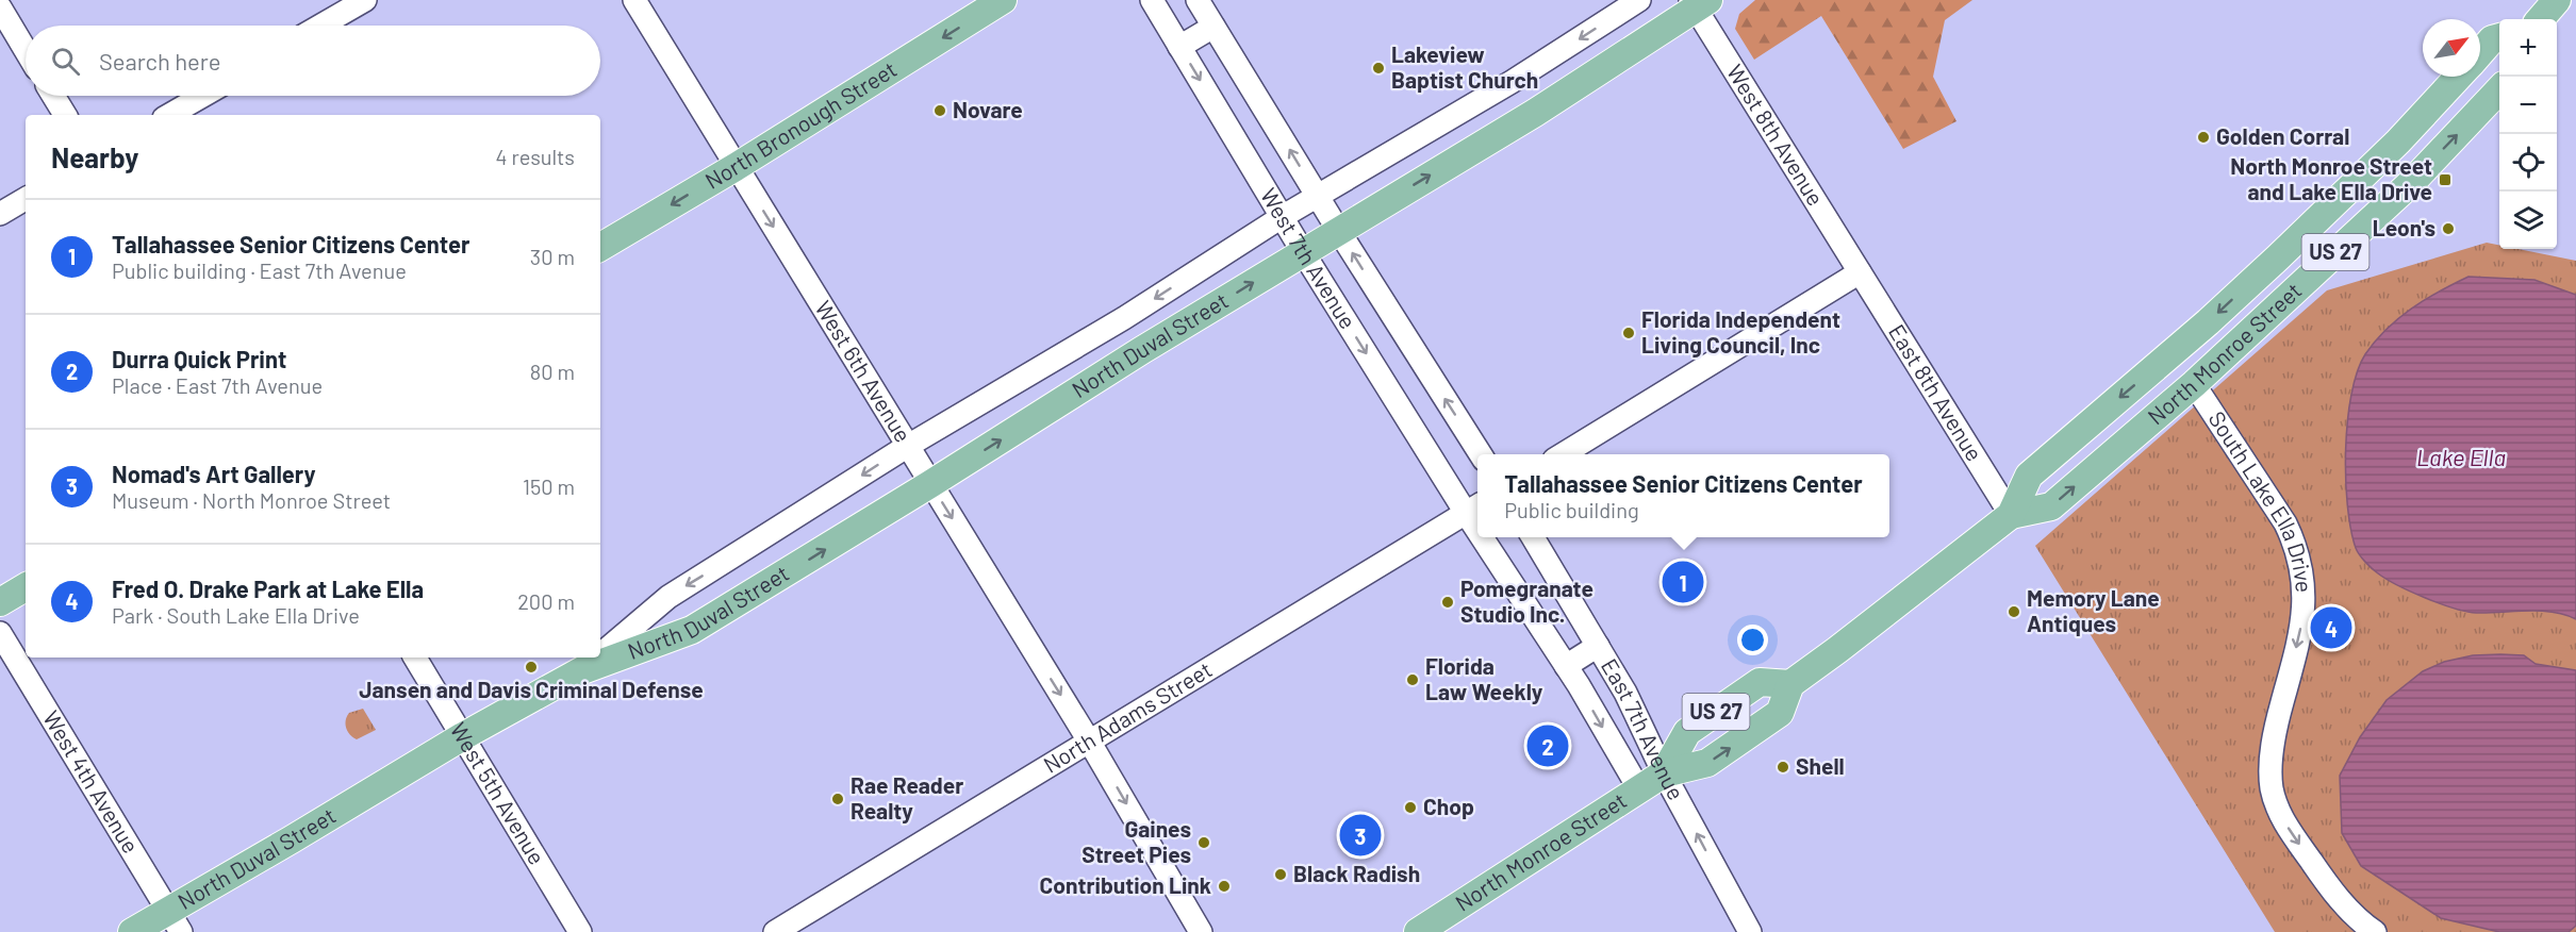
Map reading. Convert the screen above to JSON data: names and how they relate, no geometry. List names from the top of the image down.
{
  "streets": {
    "main road": [
      "North Bronough Street",
      "US 27",
      "North Duval Street",
      "North Monroe Street"
    ],
    "street": [
      "West 8th Avenue",
      "West 7th Avenue",
      "West 6th Avenue",
      "East 8th Avenue",
      "South Lake Ella Drive",
      "North Adams Street",
      "East 7th Avenue",
      "West 4th Avenue",
      "West 5th Avenue"
    ]
  },
  "crossings": [
    ["North Bronough Street", "West 6th Avenue"],
    ["West 8th Avenue", "North Duval Street"],
    ["West 8th Avenue", "East 8th Avenue"],
    ["West 7th Avenue", "North Duval Street"],
    ["West 7th Avenue", "North Adams Street"],
    ["North Duval Street", "West 6th Avenue"],
    ["North Duval Street", "West 4th Avenue"],
    ["North Duval Street", "West 5th Avenue"],
    ["North Monroe Street", "East 8th Avenue"],
    ["North Monroe Street", "South Lake Ella Drive"],
    ["North Monroe Street", "East 7th Avenue"],
    ["West 6th Avenue", "North Adams Street"]
  ],
  "one_way": ["North Bronough Street", "West 6th Avenue", "South Lake Ella Drive"],
  "water": ["Lake Ella"],
  "places": {
    "other": [
      "Lakeview Baptist Church",
      "Novare",
      "Golden Corral",
      "Leon's",
      "Florida Independent Living Council, Inc",
      "Pomegranate Studio Inc.",
      "Memory Lane Antiques",
      "Jansen and Davis Criminal Defense",
      "Florida Law Weekly",
      "Shell",
      "Rae Reader Realty",
      "Chop",
      "Gaines Street Pies",
      "Black Radish",
      "Contribution Link"
    ],
    "transit": ["North Monroe Street and Lake Ella Drive"]
  },
  "north": "top right",
  "page": {
    "map_buttons": ["+", "−"],
    "search": "Search here",
    "heading": ["Nearby", "4 results"],
    "list": [
      {
        "mark": "1",
        "name": "Tallahassee Senior Citizens Center",
        "note": "Public building · East 7th Avenue",
        "value": "30 m"
      },
      {
        "mark": "2",
        "name": "Durra Quick Print",
        "note": "Place · East 7th Avenue",
        "value": "80 m"
      },
      {
        "mark": "3",
        "name": "Nomad's Art Gallery",
        "note": "Museum · North Monroe Street",
        "value": "150 m"
      },
      {
        "mark": "4",
        "name": "Fred O. Drake Park at Lake Ella",
        "note": "Park · South Lake Ella Drive",
        "value": "200 m"
      }
    ],
    "popup": ["Tallahassee Senior Citizens Center", "Public building"],
    "pins": [
      "1",
      "4",
      "2",
      "3"
    ]
  }
}
